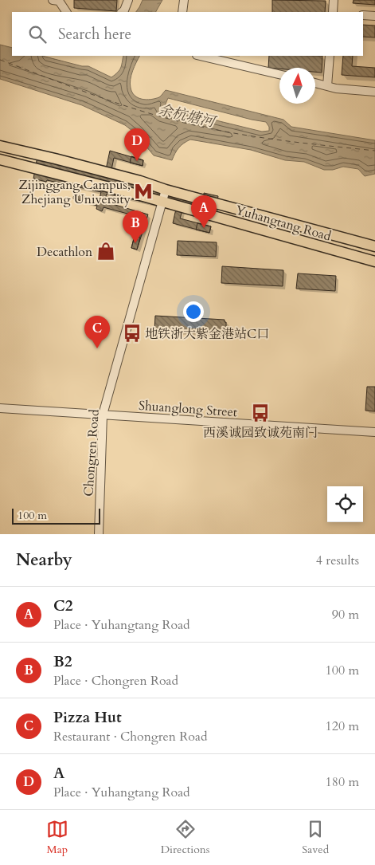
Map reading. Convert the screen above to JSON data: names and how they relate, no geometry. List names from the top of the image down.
{
  "streets": {
    "main road": ["Yuhangtang Road"],
    "street": ["Shuanglong Street", "Chongren Road"]
  },
  "crossings": [
    ["Yuhangtang Road", "Chongren Road"],
    ["Shuanglong Street", "Chongren Road"]
  ],
  "water": ["余杭塘河"],
  "places": {
    "metro station": ["Zijinggang Campus, Zhejiang University"],
    "shop": ["Decathlon"],
    "bus stop": ["地铁浙大紫金港站C口", "西溪诚园致诚苑南门"]
  },
  "scale_bar": "100 m",
  "north": "top",
  "page": {
    "search": "Search here",
    "pins": [
      "D",
      "A",
      "B",
      "C"
    ],
    "scale": "100 m",
    "heading": ["Nearby", "4 results"],
    "list": [
      {
        "mark": "A",
        "name": "C2",
        "note": "Place · Yuhangtang Road",
        "value": "90 m"
      },
      {
        "mark": "B",
        "name": "B2",
        "note": "Place · Chongren Road",
        "value": "100 m"
      },
      {
        "mark": "C",
        "name": "Pizza Hut",
        "note": "Restaurant · Chongren Road",
        "value": "120 m"
      },
      {
        "mark": "D",
        "name": "A",
        "note": "Place · Yuhangtang Road",
        "value": "180 m"
      }
    ],
    "nav": ["Map", "Directions", "Saved"]
  }
}
